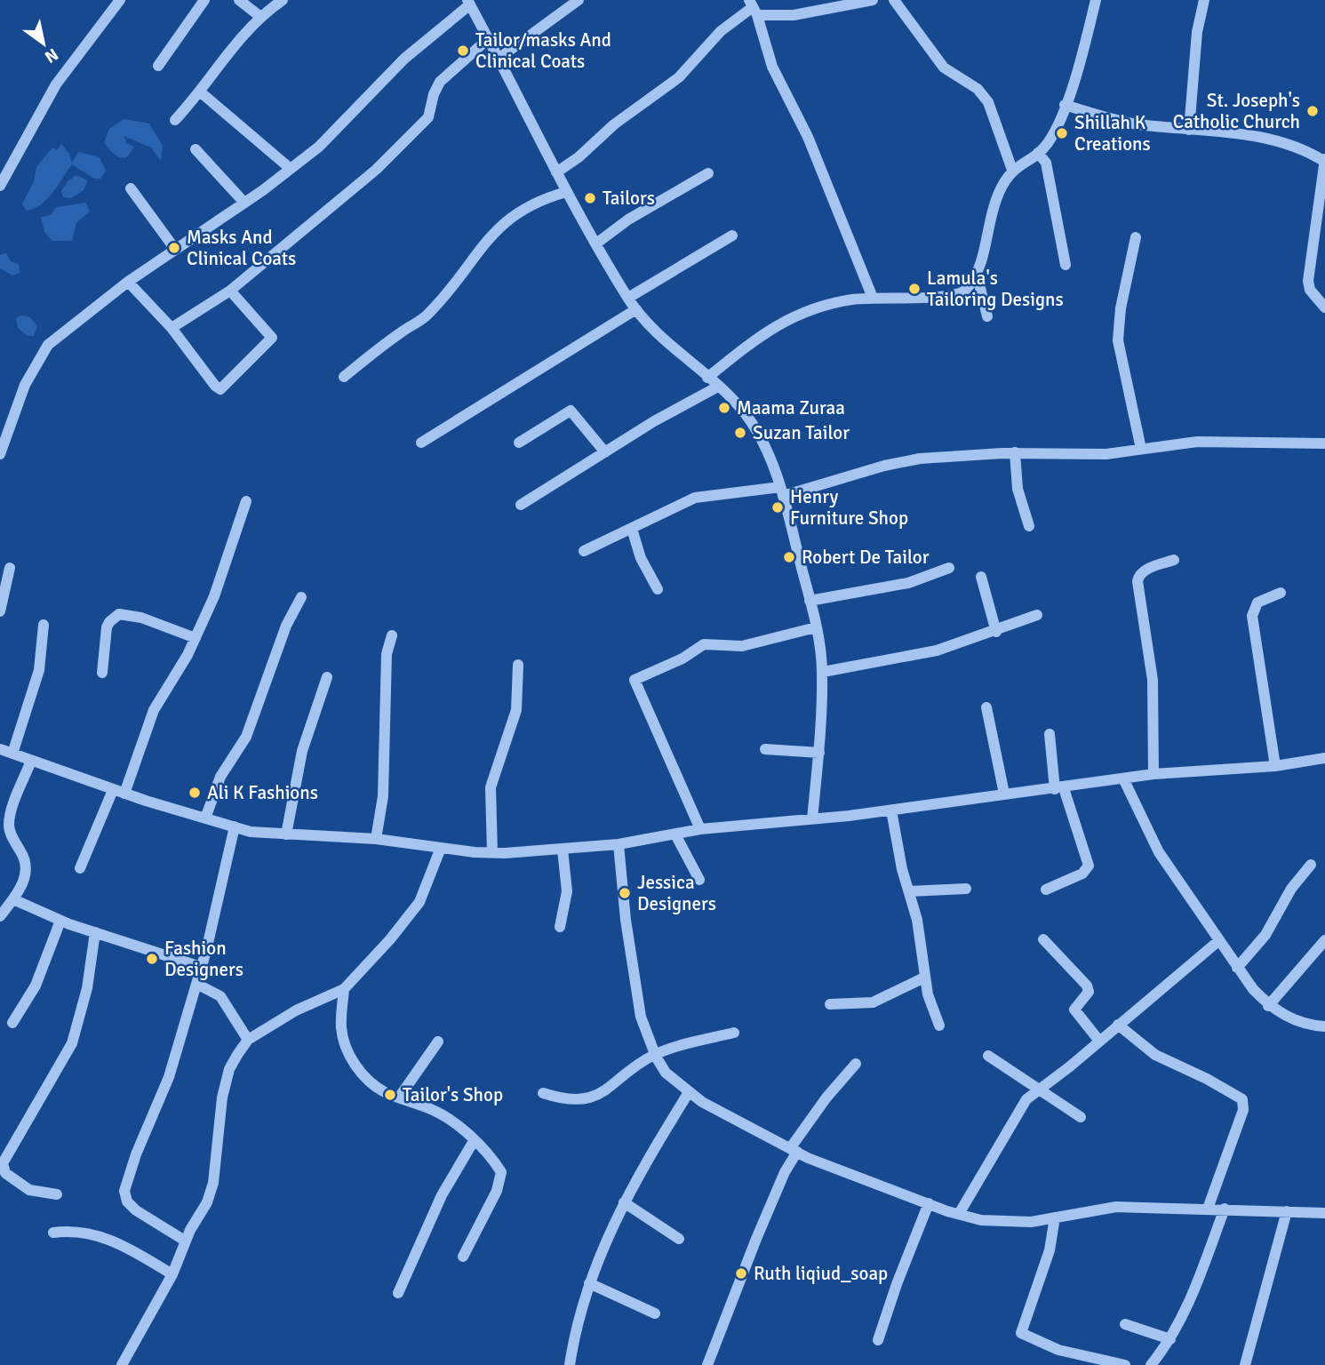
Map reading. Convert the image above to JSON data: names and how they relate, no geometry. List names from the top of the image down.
{
  "places": [
    "Tailor/masks And Clinical Coats",
    "St. Joseph's Catholic Church",
    "Shillah K Creations",
    "Tailors",
    "Masks And Clinical Coats",
    "Lamula's Tailoring Designs",
    "Maama Zuraa",
    "Suzan Tailor",
    "Henry Furniture Shop",
    "Robert De Tailor",
    "Ali K Fashions",
    "Jessica Designers",
    "Fashion Designers",
    "Tailor's Shop",
    "Ruth liqiud_soap"
  ],
  "north": "bottom right"
}
